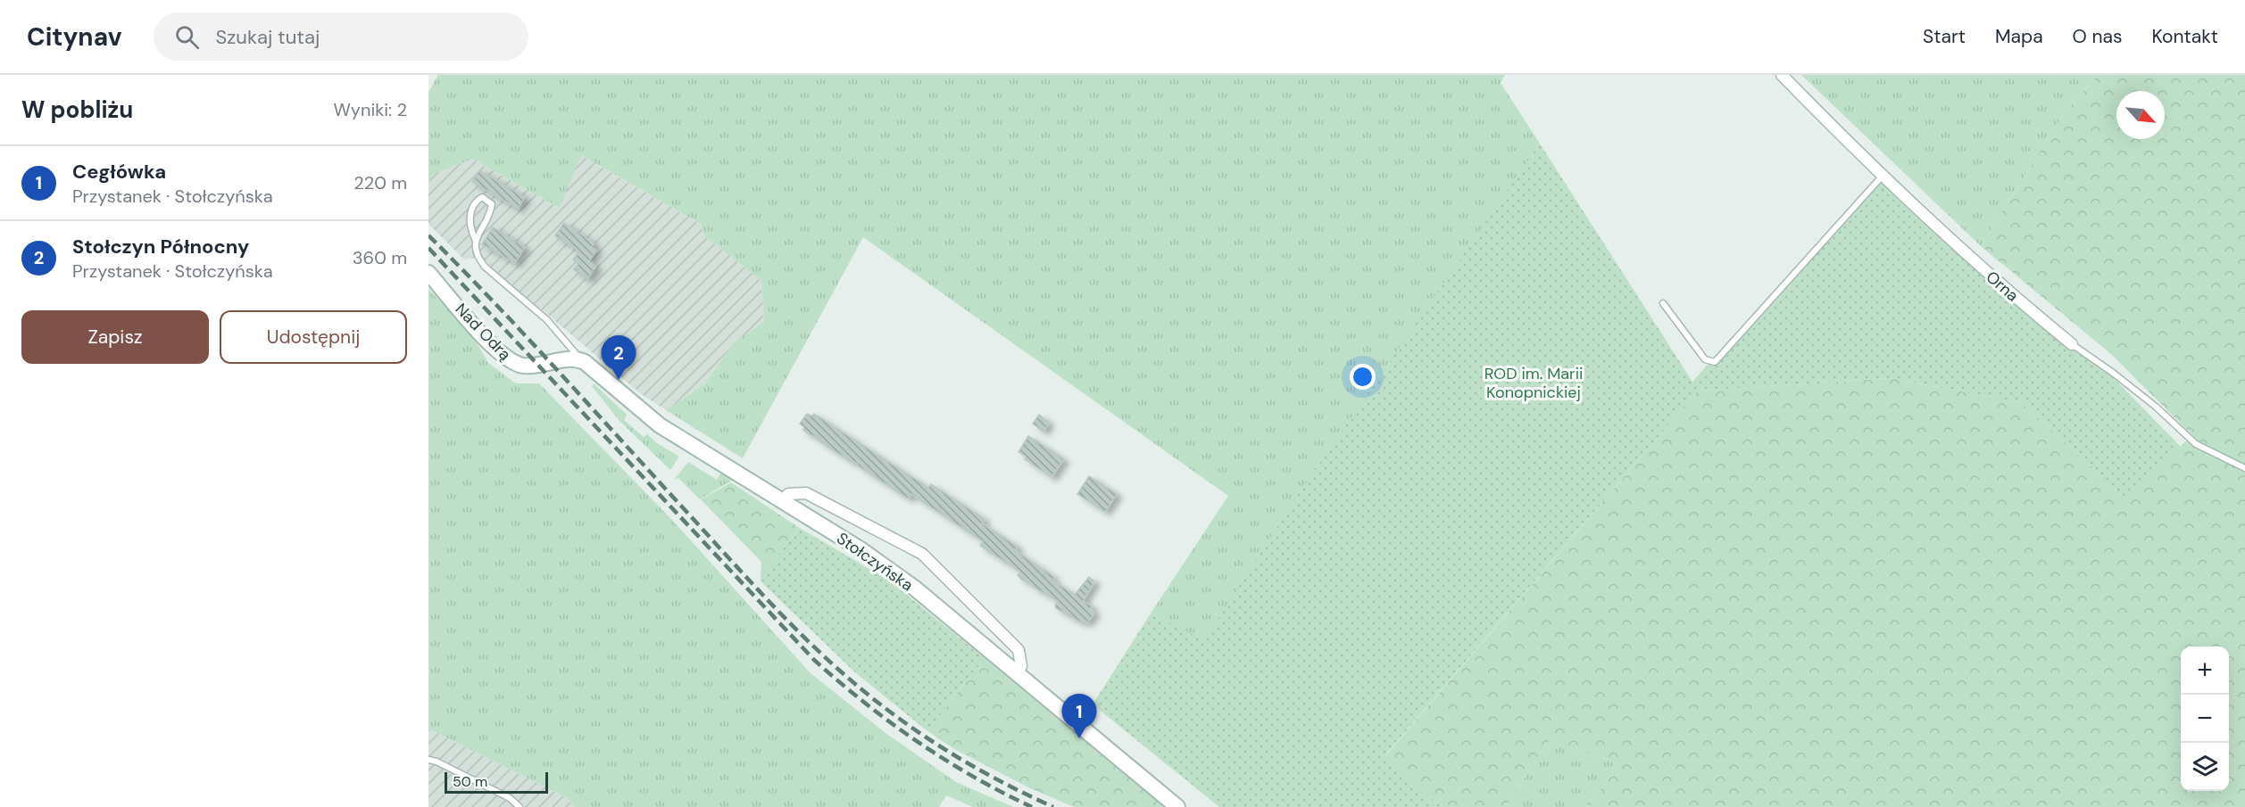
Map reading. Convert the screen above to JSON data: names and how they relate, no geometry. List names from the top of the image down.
{
  "streets": {
    "street": ["Orna", "Nad Odrą", "Stołczyńska"]
  },
  "crossings": [
    ["Nad Odrą", "Stołczyńska"]
  ],
  "parks": ["ROD im. Marii Konopnickiej"],
  "scale_bar": "50 m",
  "north": "bottom right",
  "page": {
    "header": "Citynav",
    "search": "Szukaj tutaj",
    "nav": [
      "Start",
      "Mapa",
      "O nas",
      "Kontakt"
    ],
    "heading": ["W pobliżu", "Wyniki: 2"],
    "list": [
      {
        "mark": "1",
        "name": "Cegłówka",
        "note": "Przystanek · Stołczyńska",
        "value": "220 m"
      },
      {
        "mark": "2",
        "name": "Stołczyn Północny",
        "note": "Przystanek · Stołczyńska",
        "value": "360 m"
      }
    ],
    "buttons": ["Zapisz", "Udostępnij"],
    "pins": ["2", "1"],
    "map_buttons": ["+", "−"],
    "scale": "50 m"
  }
}
